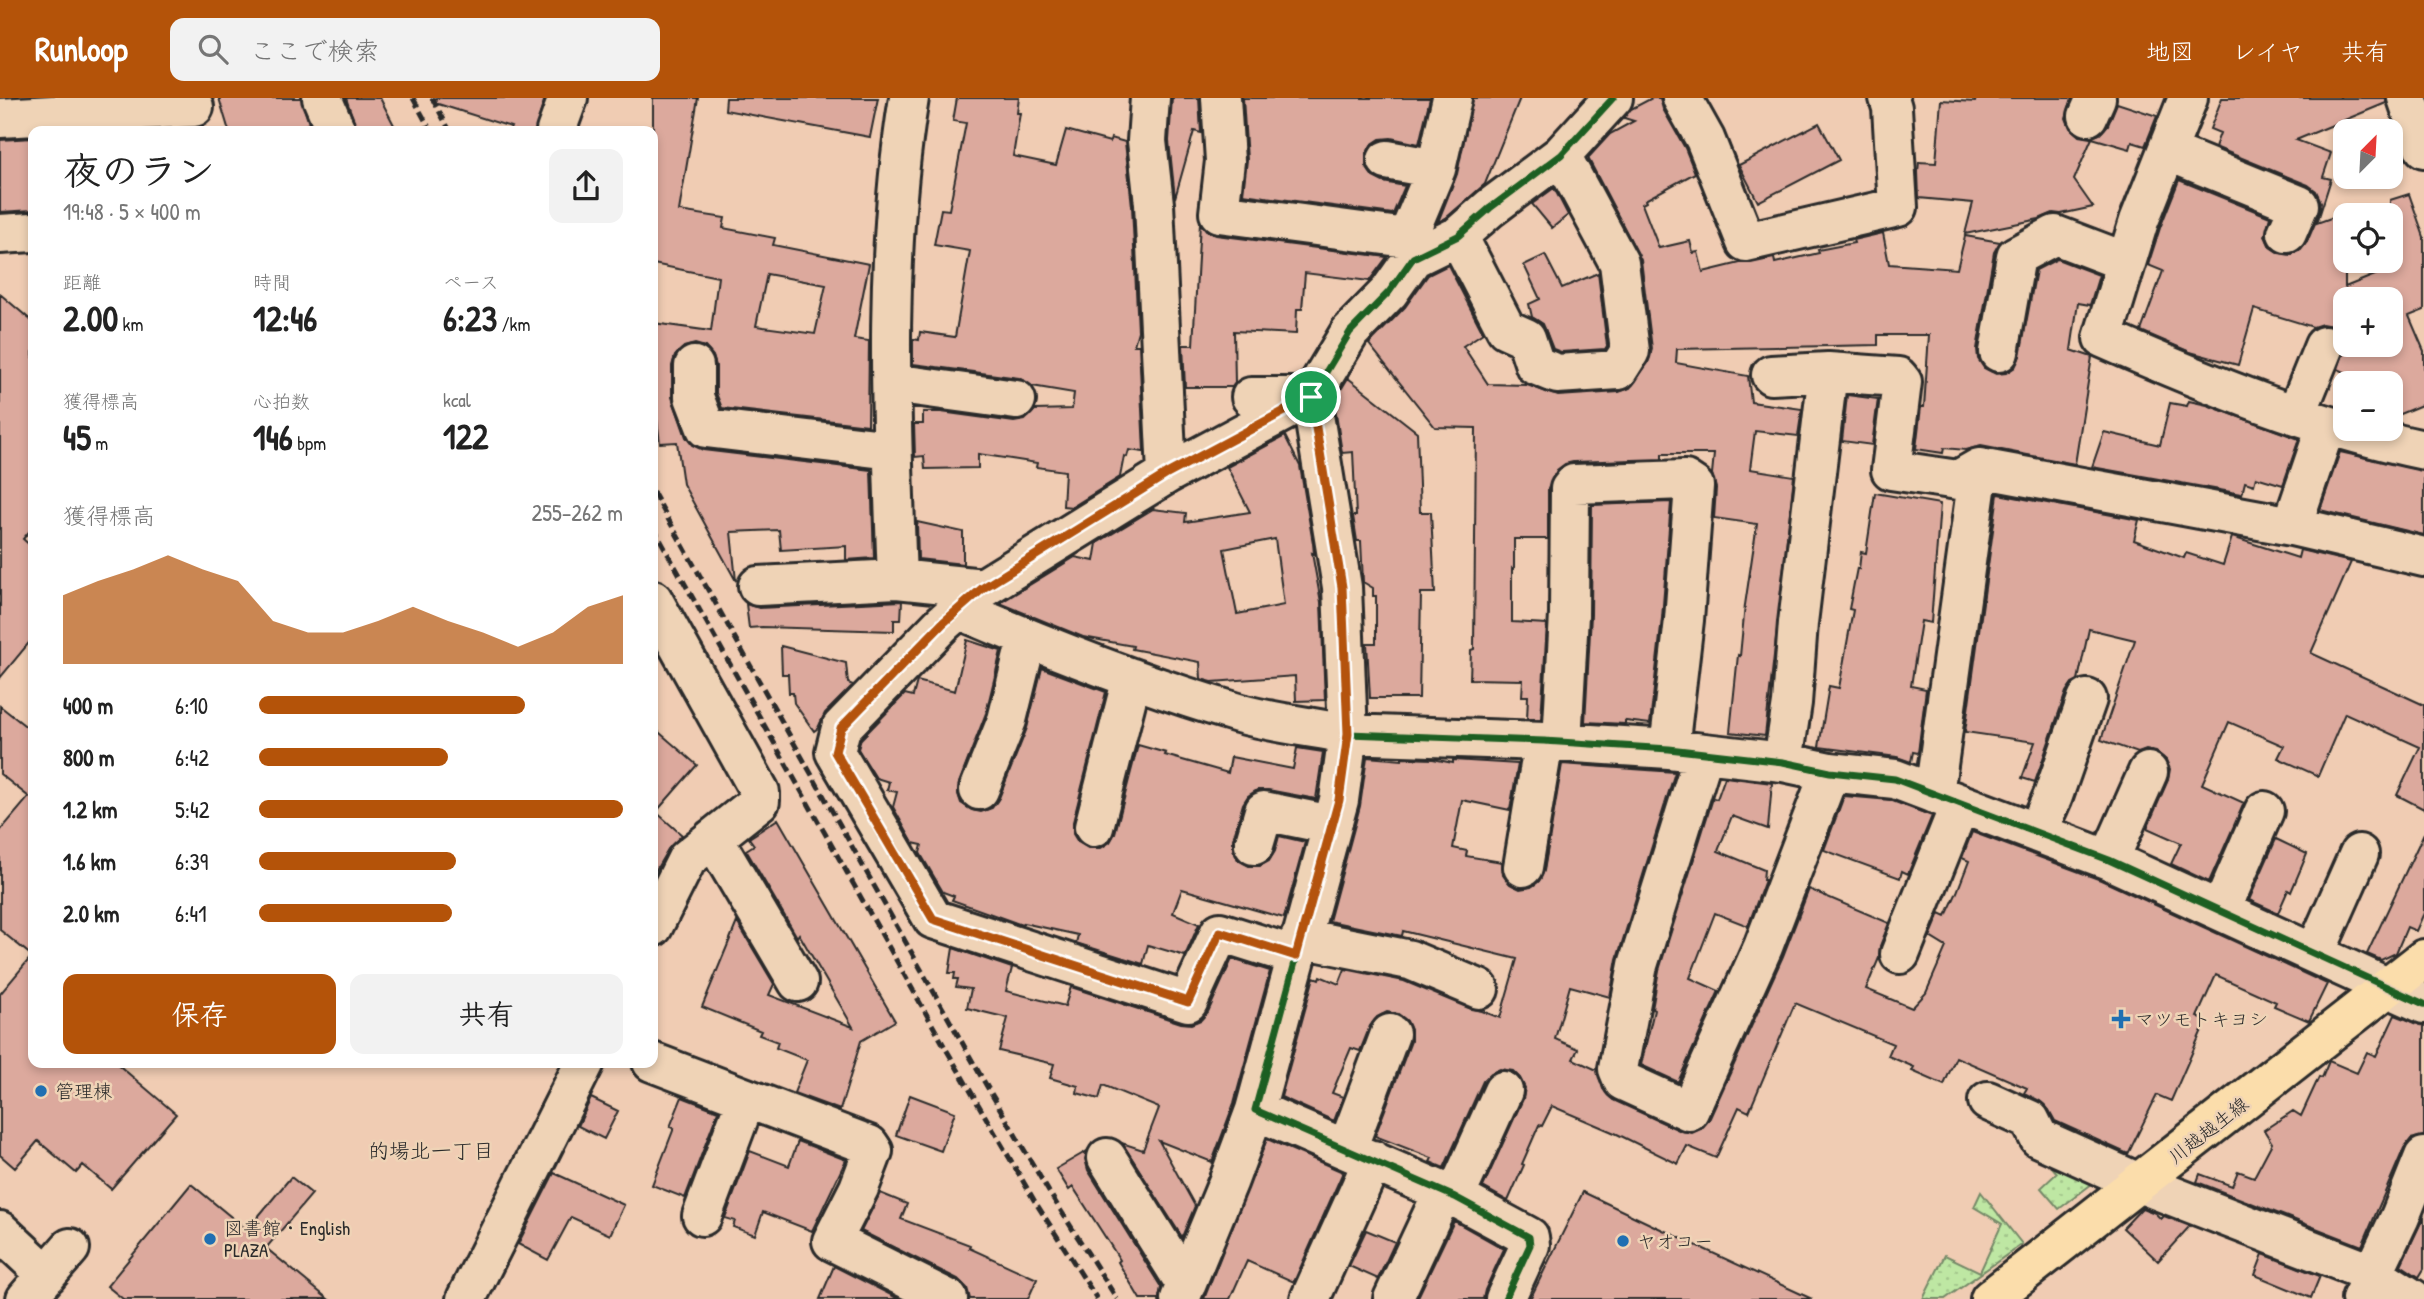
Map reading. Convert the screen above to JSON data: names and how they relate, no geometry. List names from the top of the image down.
{
  "streets": {
    "main road": ["川越越生線"]
  },
  "districts": ["的場北一丁目"],
  "places": {
    "health": ["マツモトキヨシ"],
    "other": ["管理棟", "図書館・English PLAZA", "ヤオコー"]
  },
  "north": "top right",
  "page": {
    "header": "Runloop",
    "search": "ここで検索",
    "nav": ["地図", "レイヤ", "共有"],
    "map_buttons": ["+", "−"],
    "heading": ["夜のラン", "19:48 · 5 × 400 m"],
    "stats": [
      ["距離", "2.00 km"],
      ["時間", "12:46"],
      ["ペース", "6:23 /km"],
      ["獲得標高", "45 m"],
      ["心拍数", "146 bpm"],
      ["kcal", "122"]
    ],
    "chart": ["獲得標高", "255–262 m"],
    "list": [
      {
        "name": "400 m",
        "note": "6:10"
      },
      {
        "name": "800 m",
        "note": "6:42"
      },
      {
        "name": "1.2 km",
        "note": "5:42"
      },
      {
        "name": "1.6 km",
        "note": "6:39"
      },
      {
        "name": "2.0 km",
        "note": "6:41"
      }
    ],
    "buttons": ["保存", "共有"]
  }
}
